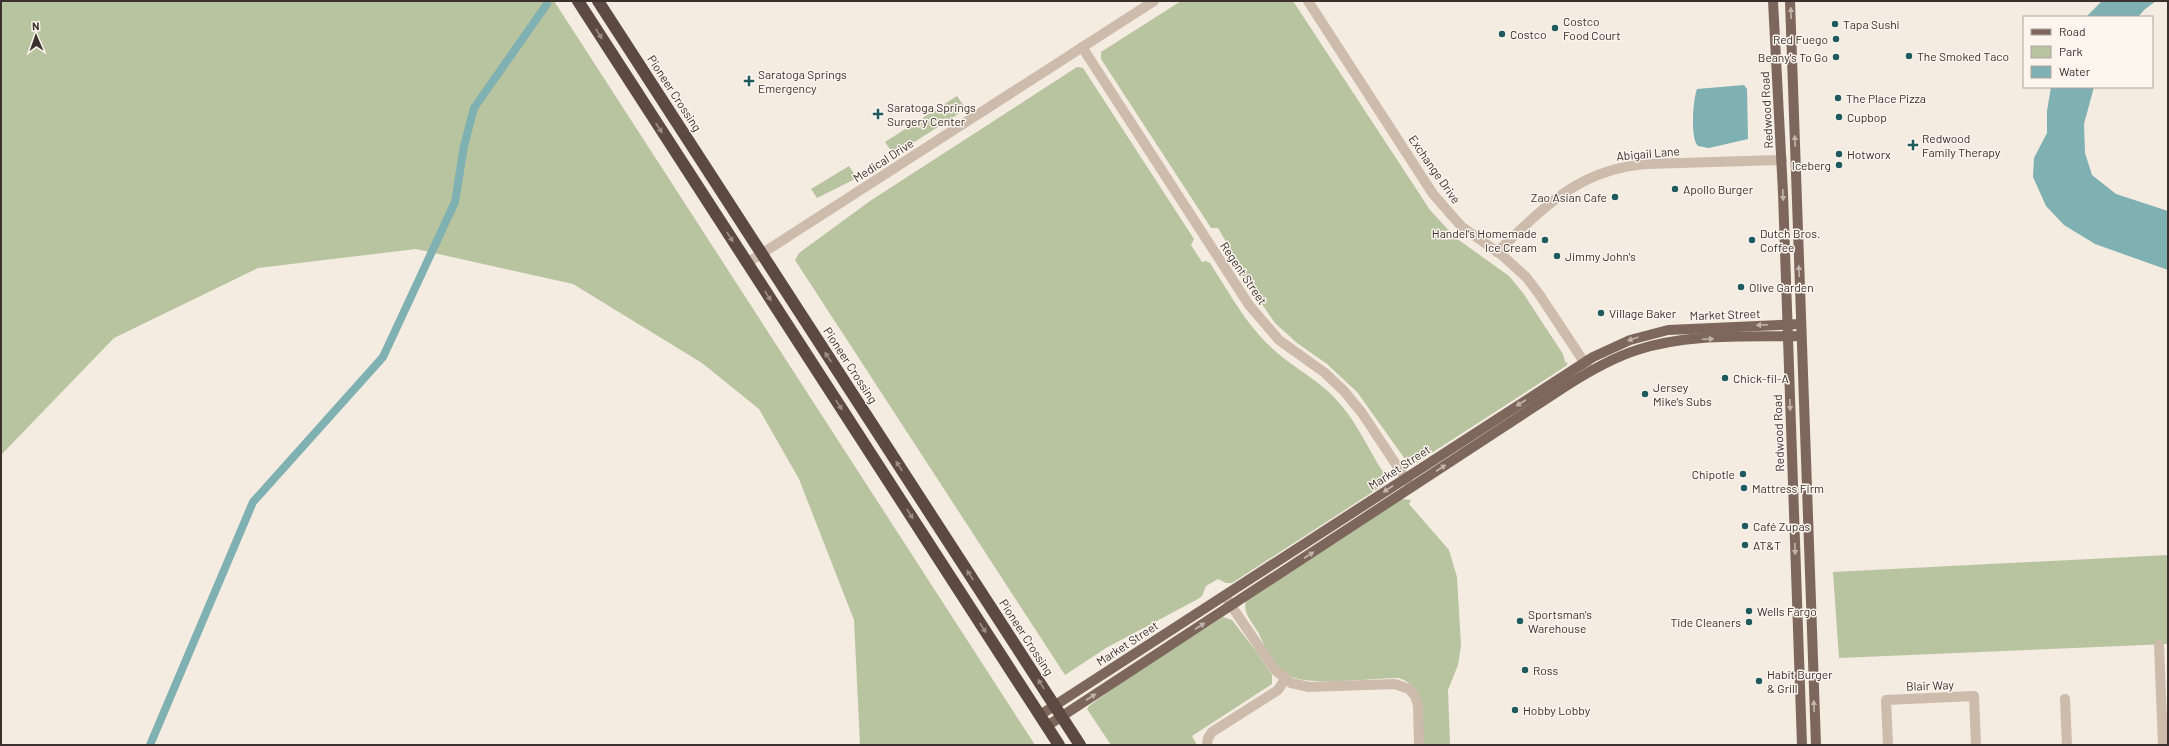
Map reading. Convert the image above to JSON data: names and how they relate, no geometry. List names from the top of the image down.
{
  "streets": {
    "highway": ["Pioneer Crossing"],
    "main road": ["Redwood Road", "Market Street"],
    "street": [
      "Abigail Lane",
      "Medical Drive",
      "Exchange Drive",
      "Regent Street",
      "Blair Way"
    ]
  },
  "crossings": [
    ["Pioneer Crossing", "Medical Drive"],
    ["Pioneer Crossing", "Market Street"],
    ["Redwood Road", "Abigail Lane"],
    ["Redwood Road", "Market Street"],
    ["Abigail Lane", "Exchange Drive"],
    ["Medical Drive", "Regent Street"],
    ["Exchange Drive", "Market Street"],
    ["Regent Street", "Market Street"]
  ],
  "places": {
    "other": [
      "Tapa Sushi",
      "Costco Food Court",
      "Costco",
      "Red Fuego",
      "The Smoked Taco",
      "Beany's To Go",
      "The Place Pizza",
      "Cupbop",
      "Hotworx",
      "Iceberg",
      "Apollo Burger",
      "Zao Asian Cafe",
      "Handel's Homemade Ice Cream",
      "Dutch Bros. Coffee",
      "Jimmy John's",
      "Olive Garden",
      "Village Baker",
      "Chick-fil-A",
      "Jersey Mike's Subs",
      "Chipotle",
      "Mattress Firm",
      "Café Zupas",
      "AT&T",
      "Wells Fargo",
      "Sportsman's Warehouse",
      "Tide Cleaners",
      "Ross",
      "Habit Burger & Grill",
      "Hobby Lobby"
    ],
    "health": ["Saratoga Springs Emergency", "Saratoga Springs Surgery Center", "Redwood Family Therapy"]
  },
  "legend": ["Road", "Park", "Water"],
  "north": "top"
}
